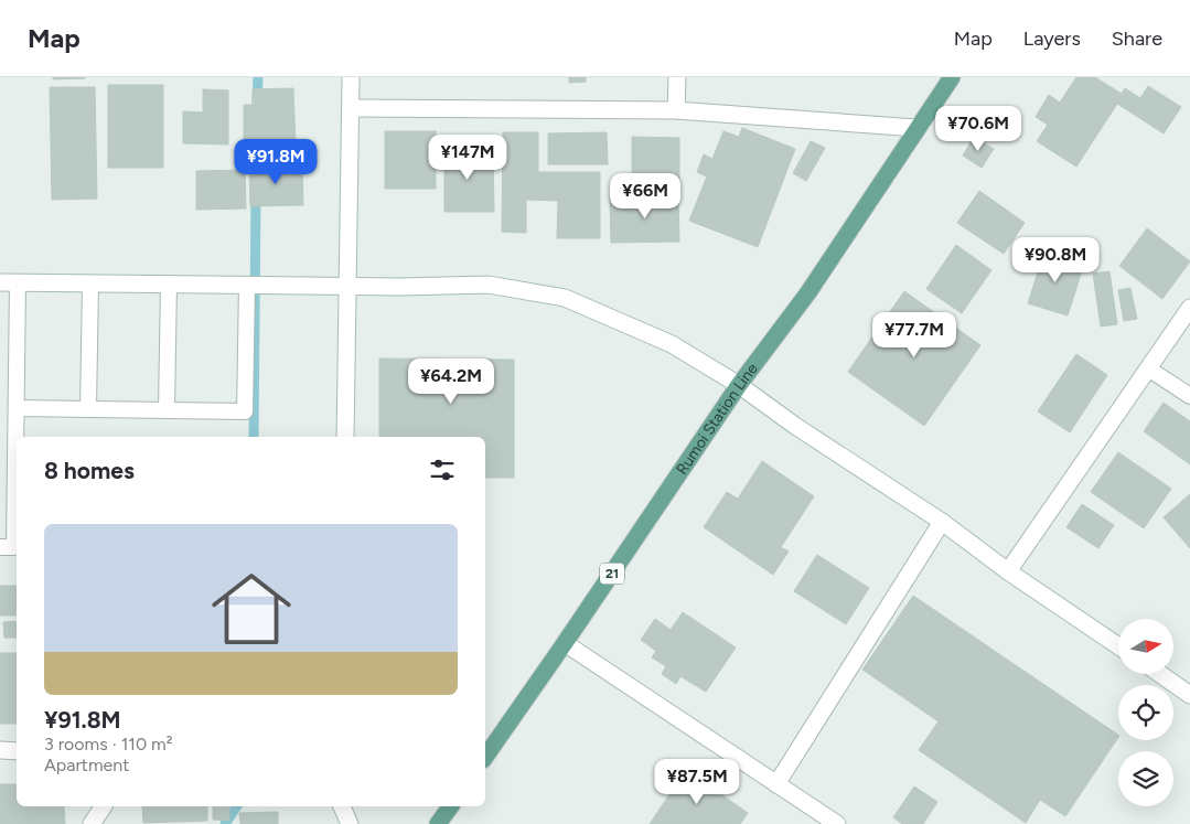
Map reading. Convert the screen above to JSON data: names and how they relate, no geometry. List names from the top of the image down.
{
  "streets": {
    "main road": ["Rumoi Station Line", "21"]
  },
  "north": "right",
  "page": {
    "header": "Map",
    "nav": ["Map", "Layers", "Share"],
    "price": [
      "¥70.6M",
      "¥147M",
      "¥91.8M",
      "¥66M",
      "¥90.8M",
      "¥77.7M",
      "¥64.2M",
      "¥87.5M"
    ],
    "heading": "8 homes",
    "list": [
      {
        "name": "¥91.8M",
        "note": "3 rooms · 110 m² · Apartment"
      }
    ]
  }
}
